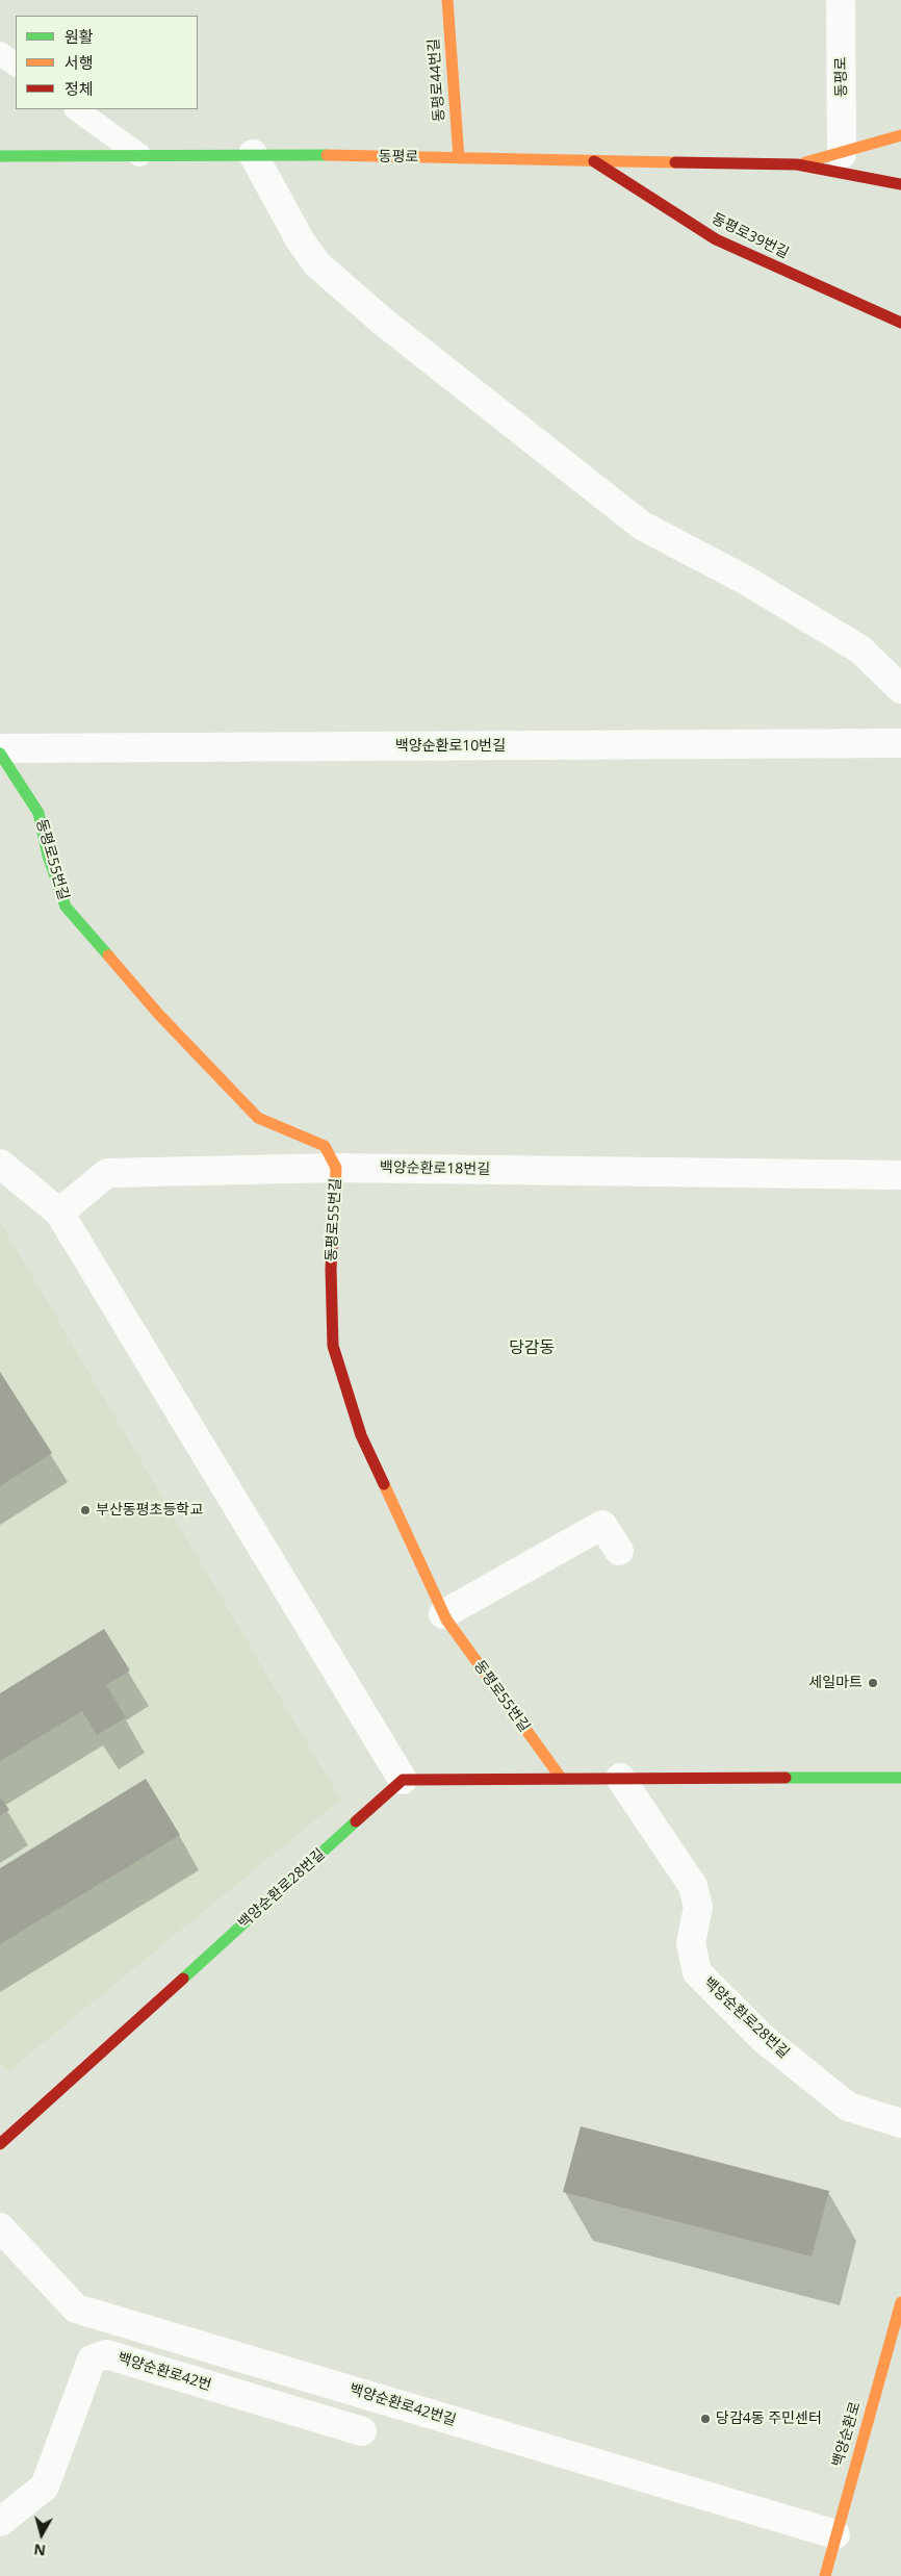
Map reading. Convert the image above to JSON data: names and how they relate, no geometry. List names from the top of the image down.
{
  "streets": {
    "street": [
      "동평로",
      "동평로44번길",
      "동평로39번길",
      "백양순환로10번길",
      "동평로55번길",
      "백양순환로18번길",
      "백양순환로28번길",
      "백양순환로42번",
      "백양순환로42번길",
      "백양순환로"
    ]
  },
  "crossings": [
    ["동평로", "동평로44번길"],
    ["동평로", "동평로39번길"],
    ["동평로55번길", "백양순환로18번길"],
    ["백양순환로42번길", "백양순환로"]
  ],
  "districts": ["당감동"],
  "places": ["부산동평초등학교", "세일마트", "당감4동 주민센터"],
  "legend": ["원활", "서행", "정체"],
  "north": "bottom"
}
